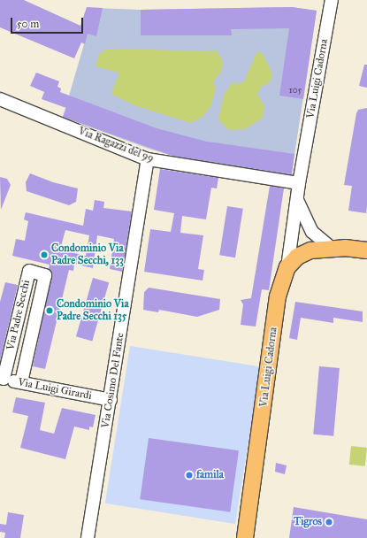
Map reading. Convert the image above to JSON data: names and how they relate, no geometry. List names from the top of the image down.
{
  "streets": {
    "main road": ["Via Luigi Cadorna"],
    "street": [
      "Via Ragazzi del 99",
      "Via Padre Secchi",
      "Via Cosimo Del Fante",
      "Via Luigi Girardi"
    ]
  },
  "crossings": [
    ["Via Luigi Cadorna", "Via Ragazzi del 99"],
    ["Via Ragazzi del 99", "Via Cosimo Del Fante"],
    ["Via Padre Secchi", "Via Luigi Girardi"],
    ["Via Cosimo Del Fante", "Via Luigi Girardi"]
  ],
  "places": [
    "Condominio Via Padre Secchi, 133",
    "Condominio Via Padre Secchi 135",
    "famila",
    "Tigros"
  ],
  "house_numbers": ["105"],
  "scale_bar": "50 m"
}
